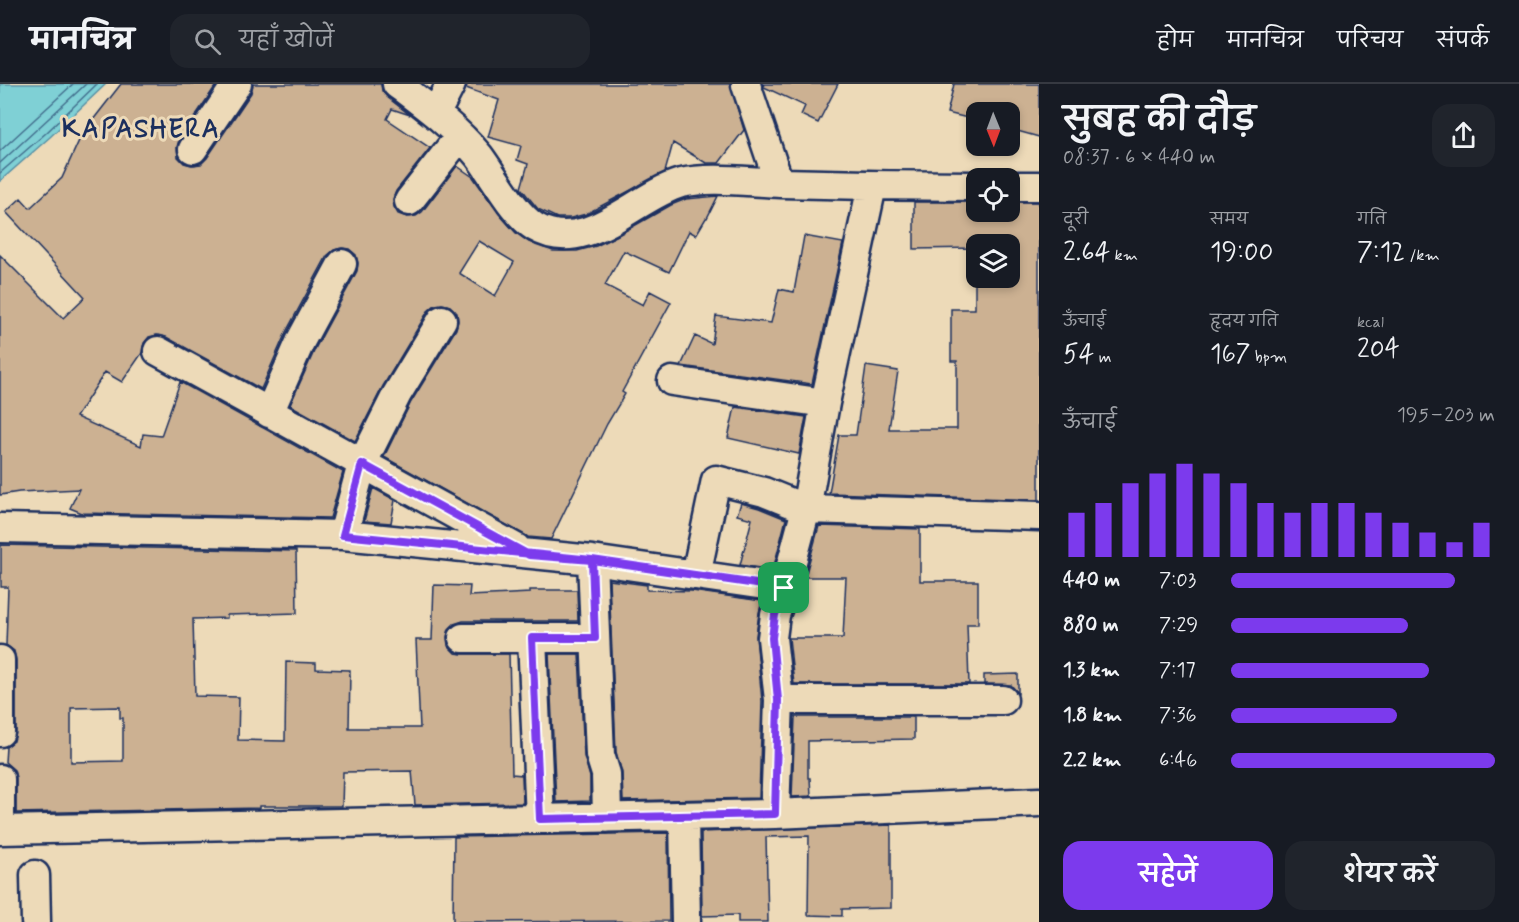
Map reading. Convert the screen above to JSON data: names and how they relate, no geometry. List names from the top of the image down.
{
  "districts": ["KAPASHERA"],
  "north": "bottom",
  "page": {
    "header": "मानचित्र",
    "search": "यहाँ खोजें",
    "nav": [
      "होम",
      "मानचित्र",
      "परिचय",
      "संपर्क"
    ],
    "heading": ["सुबह की दौड़", "08:37 · 6 × 440 m"],
    "stats": [
      ["दूरी", "2.64 km"],
      ["समय", "19:00"],
      ["गति", "7:12 /km"],
      ["ऊँचाई", "54 m"],
      ["हृदय गति", "167 bpm"],
      ["kcal", "204"]
    ],
    "chart": ["ऊँचाई", "195–203 m"],
    "list": [
      {
        "name": "440 m",
        "note": "7:03"
      },
      {
        "name": "880 m",
        "note": "7:29"
      },
      {
        "name": "1.3 km",
        "note": "7:17"
      },
      {
        "name": "1.8 km",
        "note": "7:36"
      },
      {
        "name": "2.2 km",
        "note": "6:46"
      }
    ],
    "buttons": ["सहेजें", "शेयर करें"]
  }
}
